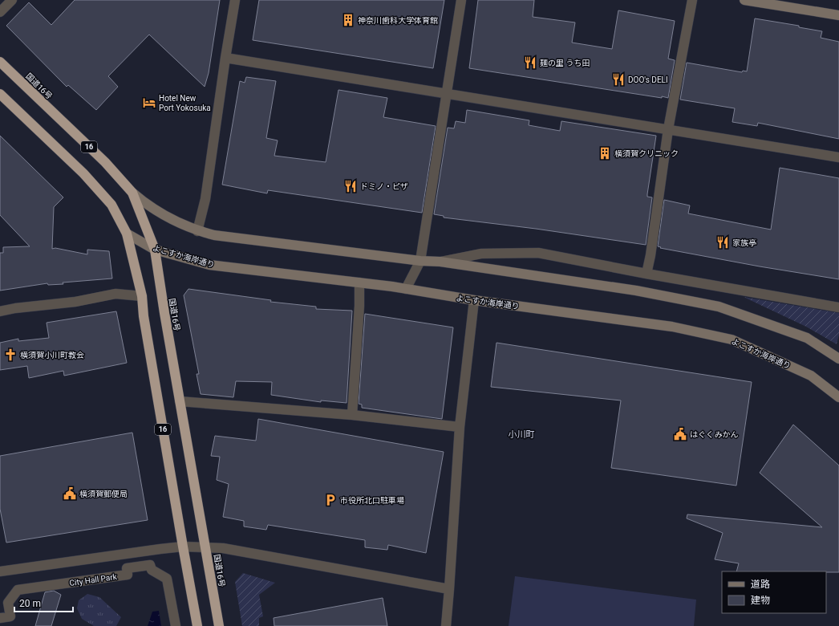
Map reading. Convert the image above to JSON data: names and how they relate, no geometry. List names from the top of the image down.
{
  "streets": {
    "highway": ["国道16号", "16"],
    "street": ["よこすか海岸通り", "City Hall Park"]
  },
  "crossings": [
    ["国道16号", "よこすか海岸通り"],
    ["16", "よこすか海岸通り"]
  ],
  "districts": ["小川町"],
  "places": {
    "building": ["神奈川歯科大学体育館", "横須賀クリニック"],
    "restaurant": [
      "麺の里 うち田",
      "DOO's DELI",
      "ドミノ・ピザ",
      "家族亭"
    ],
    "hotel": ["Hotel New Port Yokosuka"],
    "church": ["横須賀小川町教会"],
    "public building": ["はぐくみかん", "横須賀郵便局"],
    "parking": ["市役所北口駐車場"]
  },
  "legend": ["道路", "建物"],
  "scale_bar": "20 m"
}
